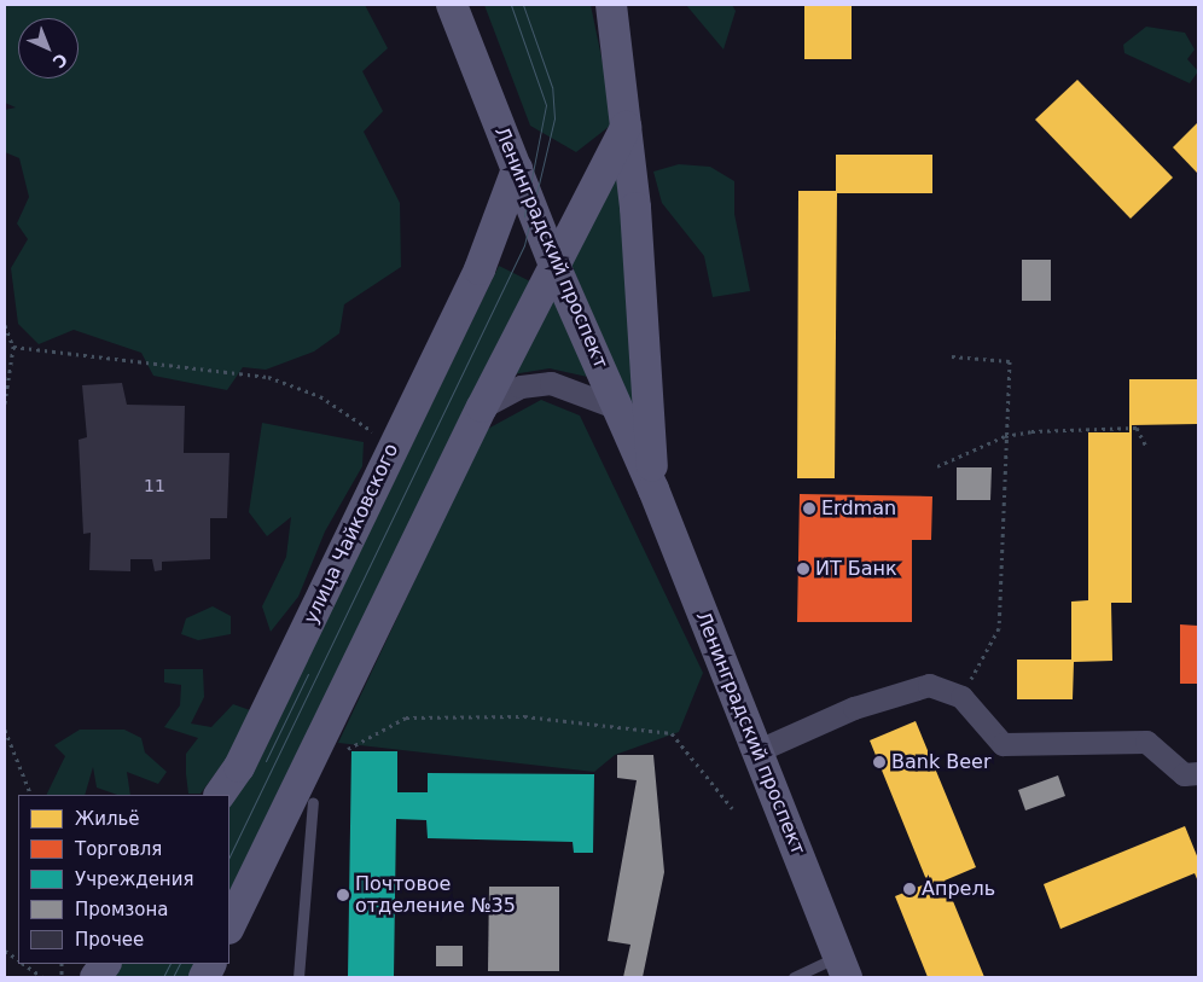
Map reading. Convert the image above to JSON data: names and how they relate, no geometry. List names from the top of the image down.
{
  "streets": {
    "main road": ["Ленинградский проспект", "улица Чайковского"]
  },
  "crossings": [
    ["Ленинградский проспект", "улица Чайковского"]
  ],
  "places": [
    "Erdman",
    "ИТ Банк",
    "Bank Beer",
    "Апрель",
    "Почтовое отделение №35"
  ],
  "house_numbers": ["11"],
  "legend": [
    "Жильё",
    "Торговля",
    "Учреждения",
    "Промзона",
    "Прочее"
  ],
  "north": "bottom right"
}
